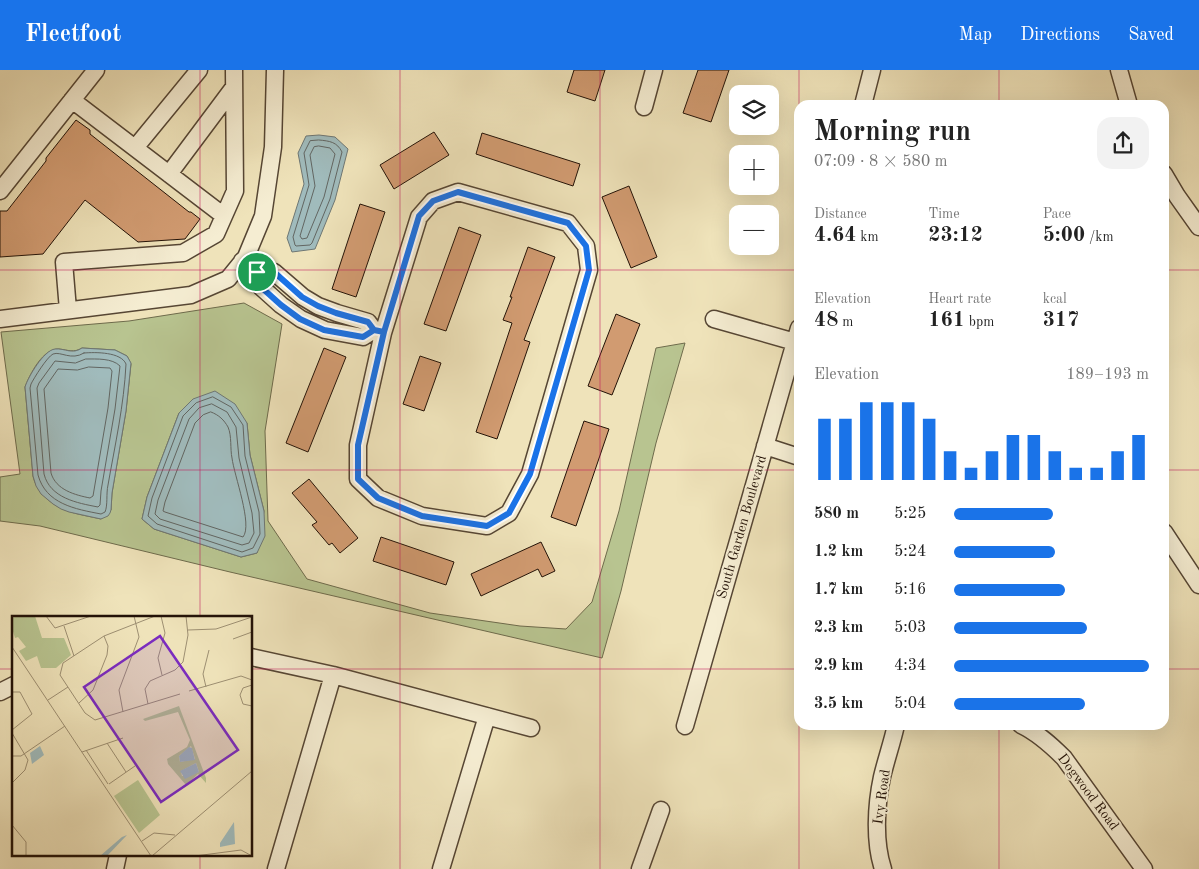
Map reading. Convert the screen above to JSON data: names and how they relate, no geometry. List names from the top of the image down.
{
  "streets": {
    "street": ["South Garden Boulevard", "Dogwood Road", "Ivy Road"]
  },
  "page": {
    "header": "Fleetfoot",
    "nav": ["Map", "Directions", "Saved"],
    "map_buttons": ["+", "−"],
    "heading": ["Morning run", "07:09 · 8 × 580 m"],
    "stats": [
      ["Distance", "4.64 km"],
      ["Time", "23:12"],
      ["Pace", "5:00 /km"],
      ["Elevation", "48 m"],
      ["Heart rate", "161 bpm"],
      ["kcal", "317"]
    ],
    "chart": ["Elevation", "189–193 m"],
    "list": [
      {
        "name": "580 m",
        "note": "5:25"
      },
      {
        "name": "1.2 km",
        "note": "5:24"
      },
      {
        "name": "1.7 km",
        "note": "5:16"
      },
      {
        "name": "2.3 km",
        "note": "5:03"
      },
      {
        "name": "2.9 km",
        "note": "4:34"
      },
      {
        "name": "3.5 km",
        "note": "5:04"
      }
    ]
  }
}
